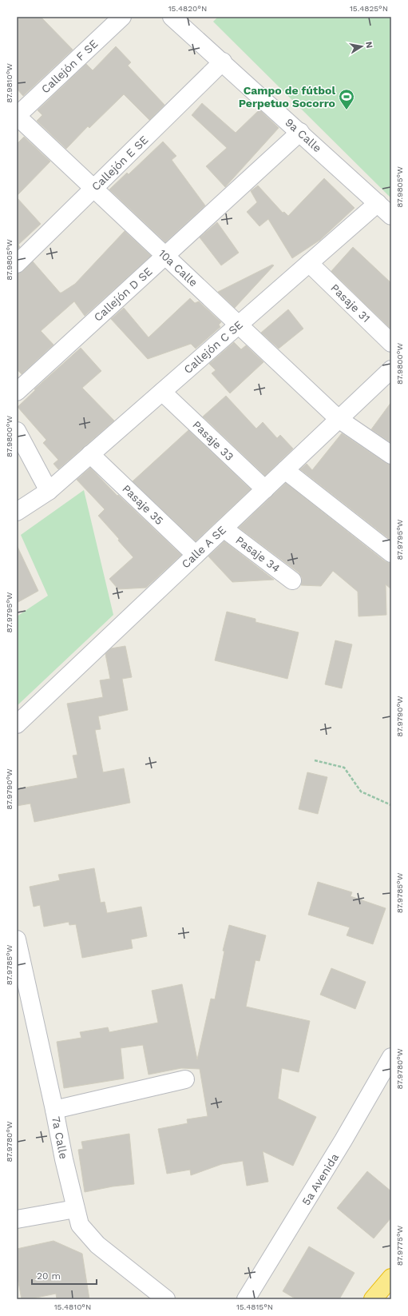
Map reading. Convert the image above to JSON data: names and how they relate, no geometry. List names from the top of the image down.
{
  "streets": {
    "street": [
      "Callejón F SE",
      "9a Calle",
      "Callejón E SE",
      "10a Calle",
      "Callejón D SE",
      "Pasaje 31",
      "Callejón C SE",
      "Pasaje 33",
      "Pasaje 35",
      "Calle A SE",
      "Pasaje 34",
      "7a Calle",
      "5a Avenida"
    ]
  },
  "crossings": [
    ["Callejón F SE", "10a Calle"],
    ["9a Calle", "Callejón E SE"],
    ["9a Calle", "Callejón D SE"],
    ["9a Calle", "Callejón C SE"],
    ["Callejón E SE", "10a Calle"],
    ["10a Calle", "Callejón D SE"],
    ["10a Calle", "Callejón C SE"],
    ["10a Calle", "Calle A SE"],
    ["Pasaje 31", "Callejón C SE"],
    ["Callejón C SE", "Pasaje 33"],
    ["Callejón C SE", "Pasaje 35"],
    ["Pasaje 33", "Calle A SE"],
    ["Pasaje 35", "Calle A SE"],
    ["Calle A SE", "Pasaje 34"]
  ],
  "places": {
    "sports": ["Campo de fútbol Perpetuo Socorro"]
  },
  "scale_bar": "20 m",
  "north": "right",
  "coordinates": [
    "15.4820°N",
    "15.4825°N",
    "87.9810°W",
    "87.9805°W",
    "87.9800°W",
    "87.9795°W",
    "87.9790°W",
    "87.9785°W",
    "87.9780°W",
    "87.9775°W",
    "15.4810°N",
    "15.4815°N"
  ]
}
